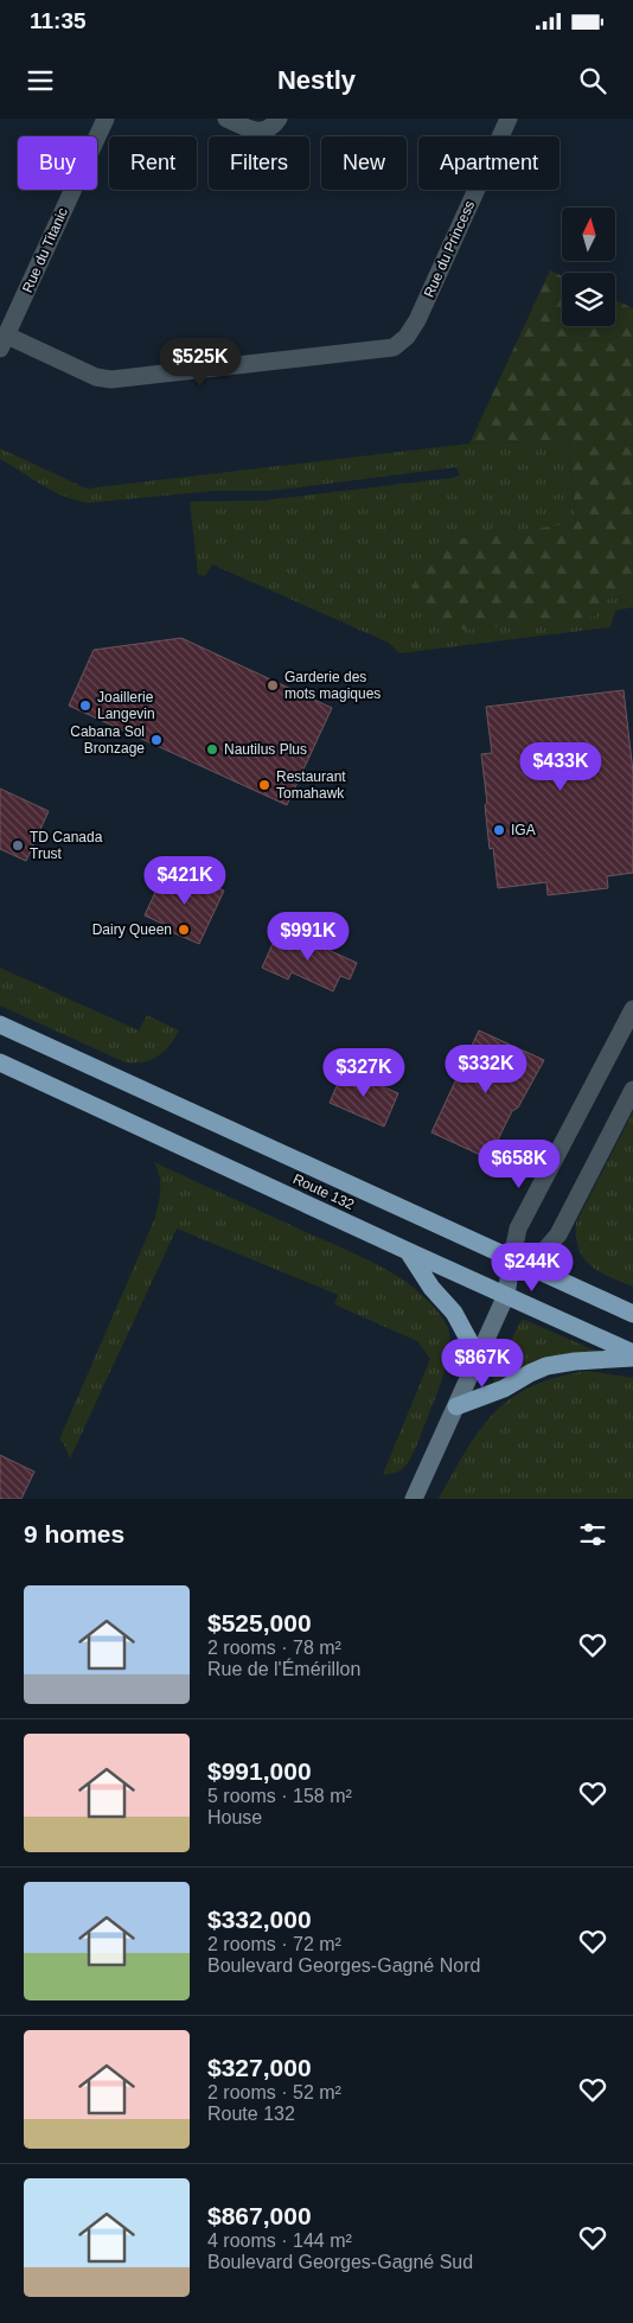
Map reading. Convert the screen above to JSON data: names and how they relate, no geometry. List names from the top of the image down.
{
  "streets": {
    "highway": ["Route 132"],
    "street": ["Rue du Princess", "Rue du Titanic"]
  },
  "crossings": [
    ["Rue du Princess", "Rue du Titanic"]
  ],
  "places": [
    "Garderie des mots magiques",
    "Joaillerie Langevin",
    "Cabana Sol Bronzage",
    "Nautilus Plus",
    "Restaurant Tomahawk",
    "IGA",
    "TD Canada Trust",
    "Dairy Queen"
  ],
  "north": "top",
  "page": {
    "status": "11:35",
    "header": "Nestly",
    "chip": [
      "Buy",
      "Rent",
      "Filters",
      "New",
      "Apartment"
    ],
    "price": [
      "$525K",
      "$433K",
      "$421K",
      "$991K",
      "$332K",
      "$327K",
      "$658K",
      "$244K",
      "$867K"
    ],
    "heading": "9 homes",
    "list": [
      {
        "name": "$525,000",
        "note": "2 rooms · 78 m² · Rue de l'Émérillon"
      },
      {
        "name": "$991,000",
        "note": "5 rooms · 158 m² · House"
      },
      {
        "name": "$332,000",
        "note": "2 rooms · 72 m² · Boulevard Georges-Gagné Nord"
      },
      {
        "name": "$327,000",
        "note": "2 rooms · 52 m² · Route 132"
      },
      {
        "name": "$867,000",
        "note": "4 rooms · 144 m² · Boulevard Georges-Gagné Sud"
      }
    ]
  }
}
